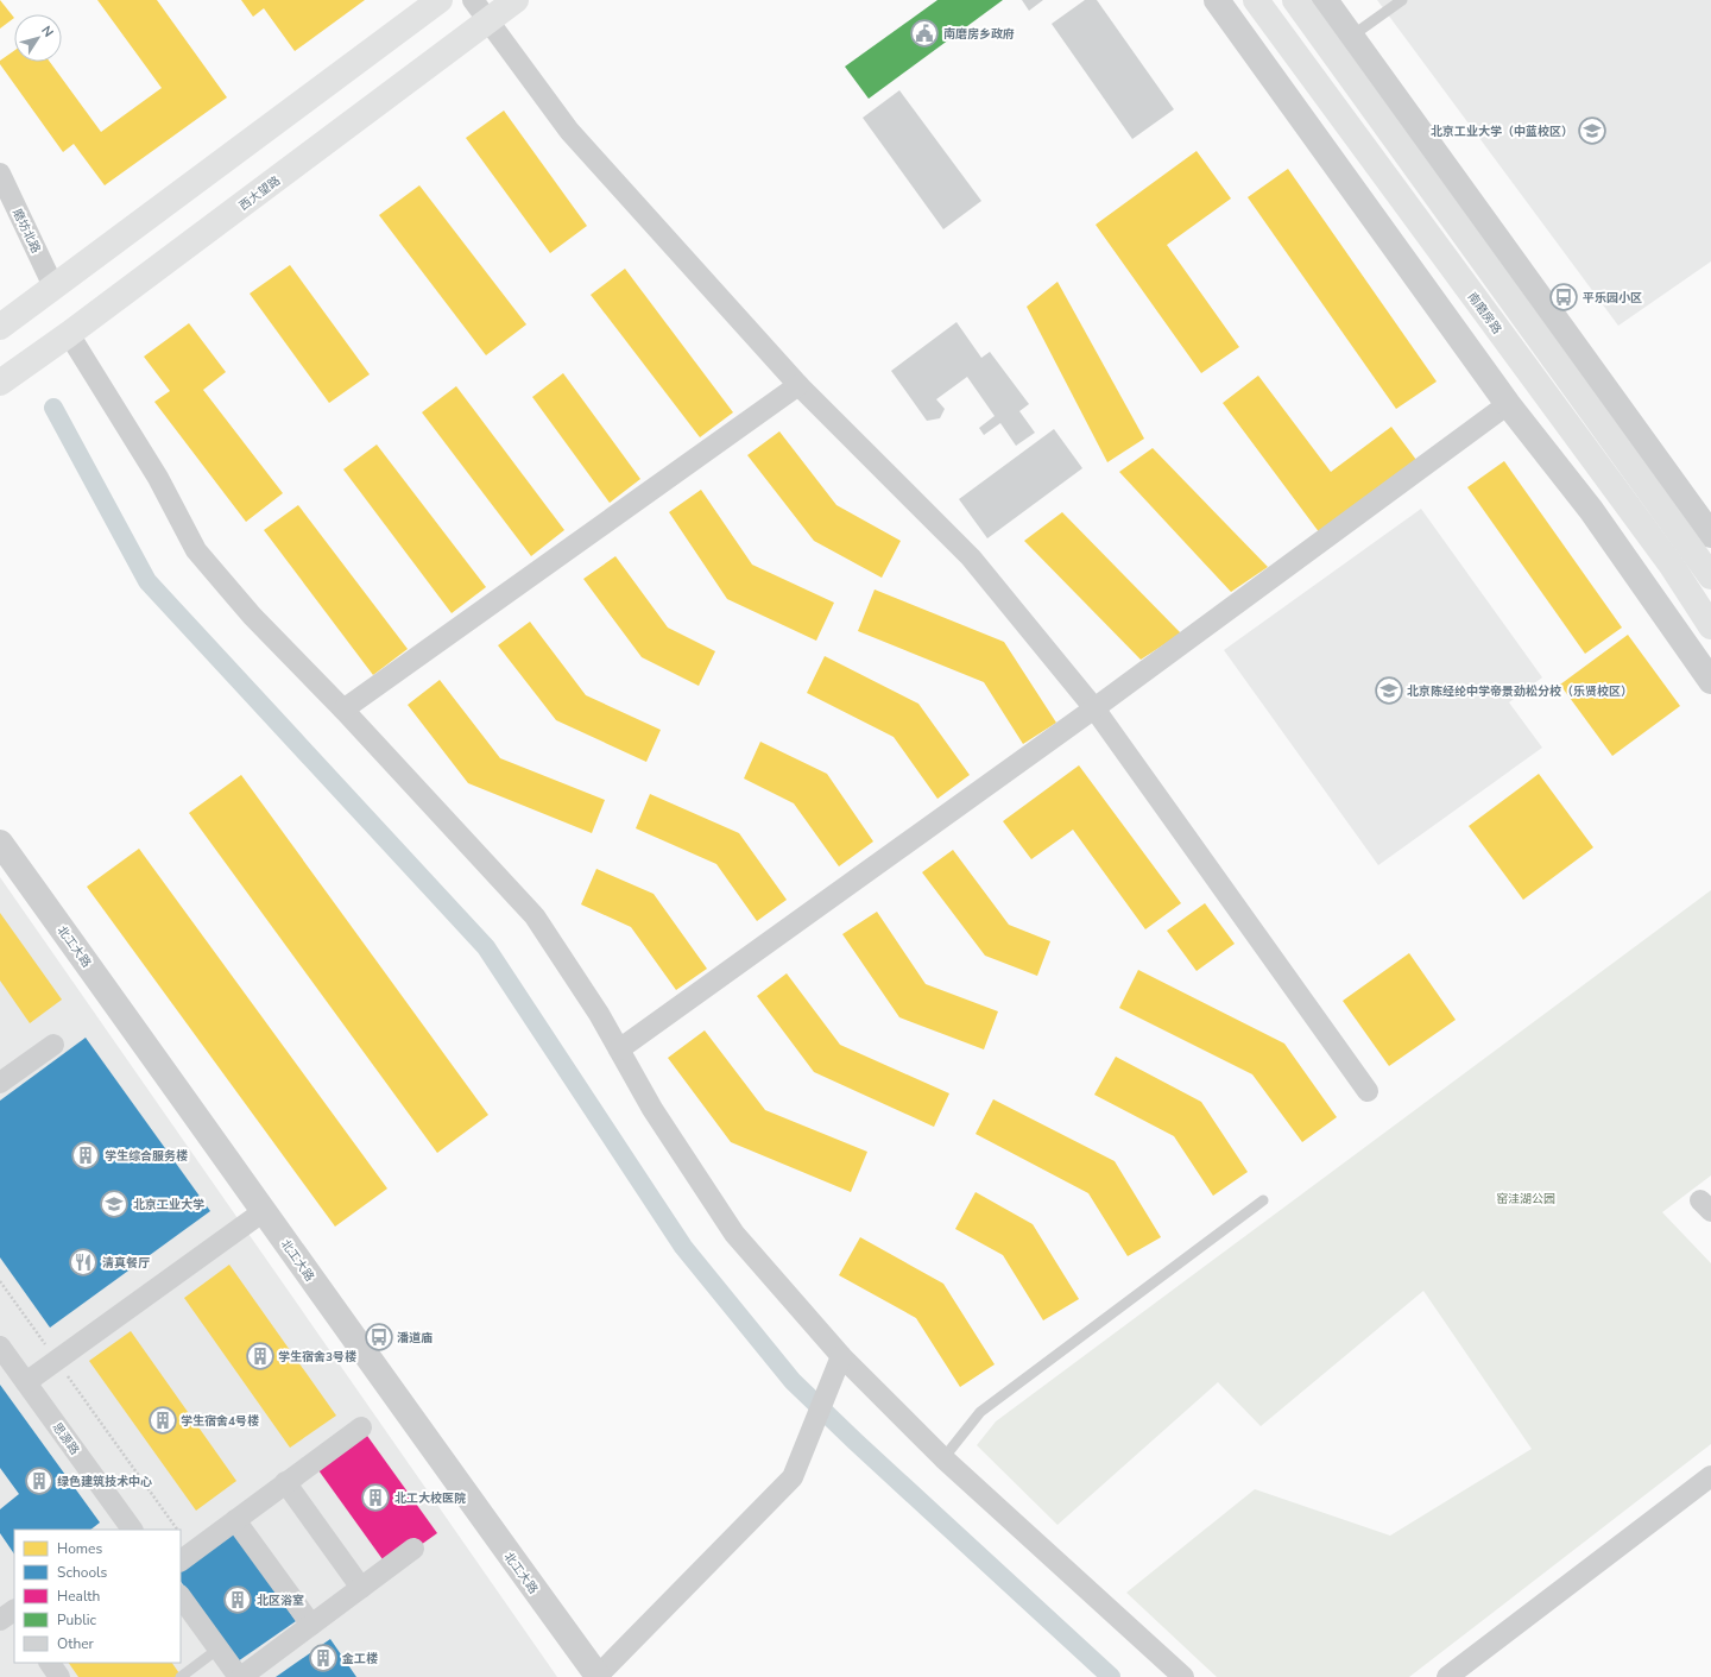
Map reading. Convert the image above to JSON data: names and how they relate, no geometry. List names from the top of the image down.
{
  "streets": {
    "main road": ["西大望路", "南磨房路"],
    "street": ["磨坊北路", "北工大路", "思源路"]
  },
  "parks": ["窑洼湖公园"],
  "places": {
    "public building": ["南磨房乡政府"],
    "school or university": ["北京工业大学（中蓝校区）", "北京陈经纶中学帝景劲松分校（乐贤校区）", "北京工业大学"],
    "bus stop": ["平乐园小区", "潘道庙"],
    "building": [
      "学生综合服务楼",
      "学生宿舍3号楼",
      "学生宿舍4号楼",
      "绿色建筑技术中心",
      "北工大校医院",
      "北区浴室",
      "金工楼"
    ],
    "restaurant": ["清真餐厅"]
  },
  "legend": [
    "Homes",
    "Schools",
    "Health",
    "Public",
    "Other"
  ],
  "north": "top right"
}
